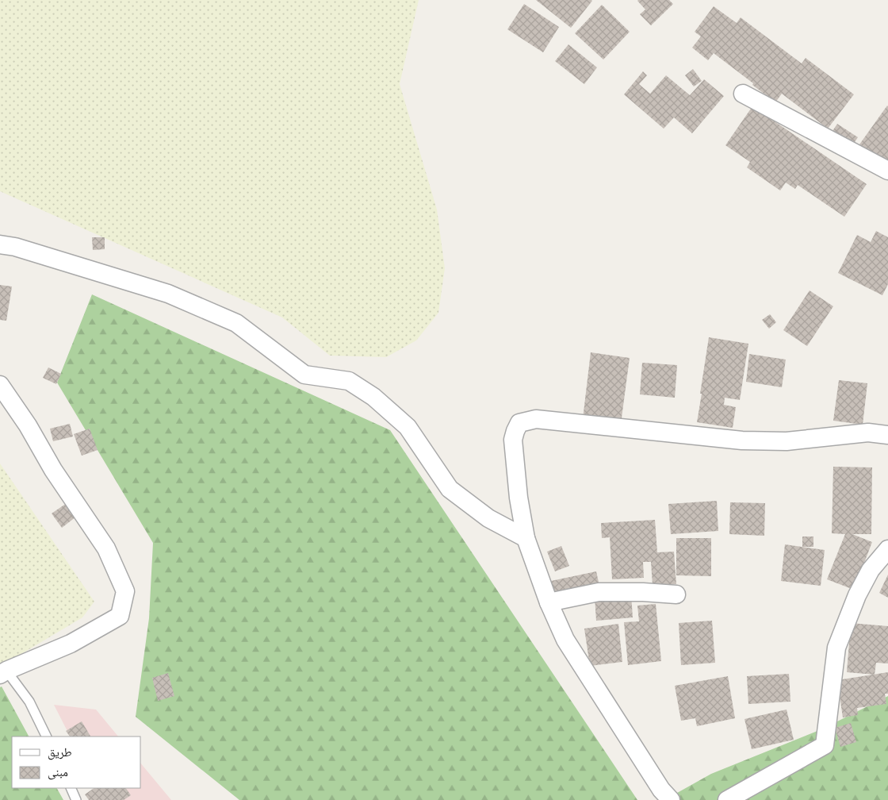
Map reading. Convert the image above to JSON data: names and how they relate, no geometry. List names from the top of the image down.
{
  "legend": ["طريق", "مبنى"]
}
